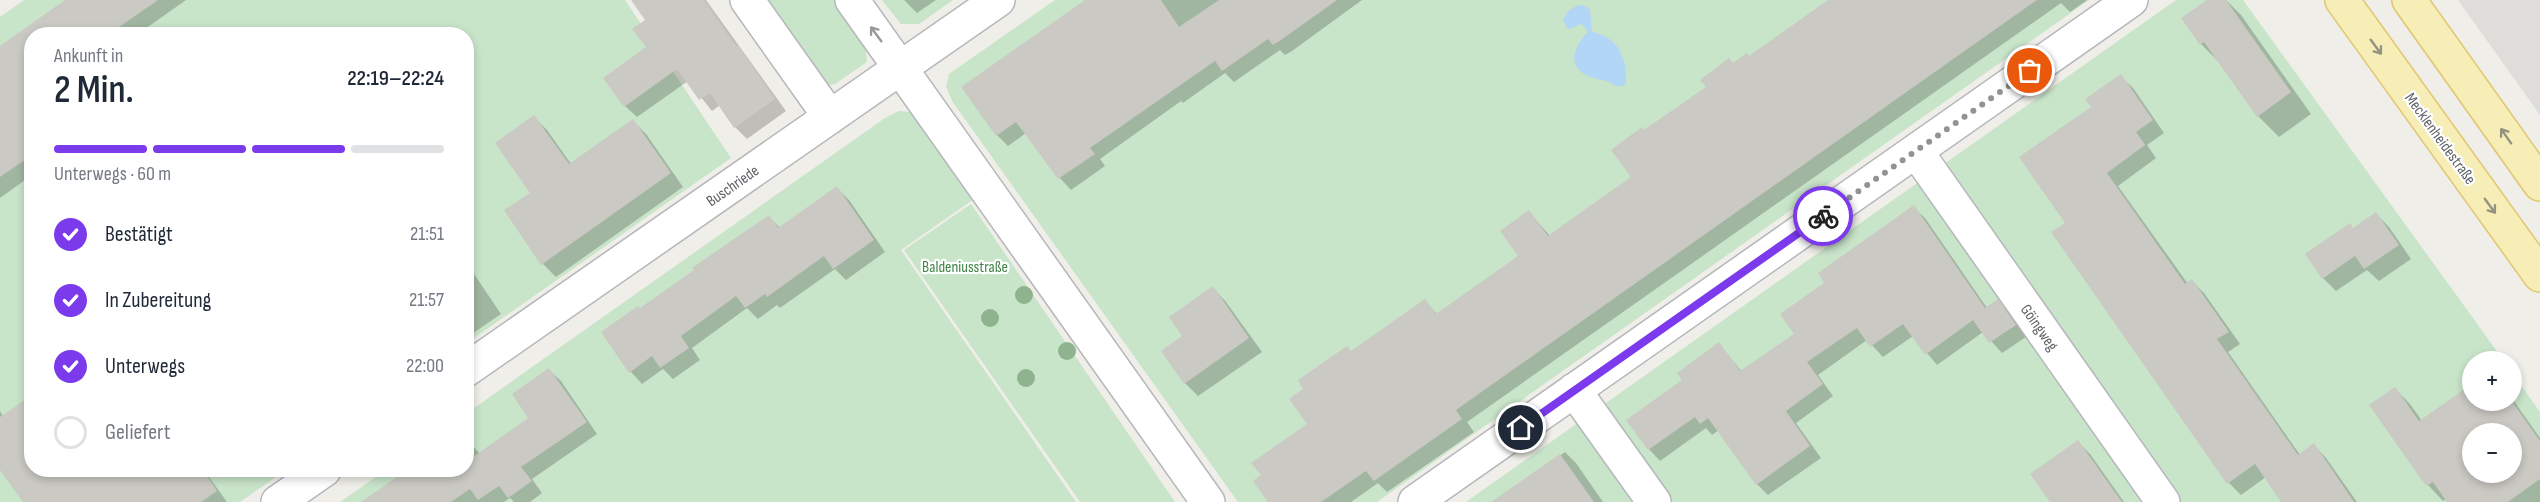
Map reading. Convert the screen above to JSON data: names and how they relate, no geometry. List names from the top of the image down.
{
  "streets": {
    "main road": ["Mecklenheidestraße"],
    "street": ["Buschriede", "Göingweg"]
  },
  "parks": ["Baldeniusstraße"],
  "page": {
    "heading": ["2 Min.", "Ankunft in", "22:19–22:24"],
    "bar": "Unterwegs · 60 m",
    "list": [
      ["Bestätigt", "21:51"],
      ["In Zubereitung", "21:57"],
      ["Unterwegs", "22:00"],
      "Geliefert"
    ],
    "map_buttons": ["+", "−"]
  }
}
